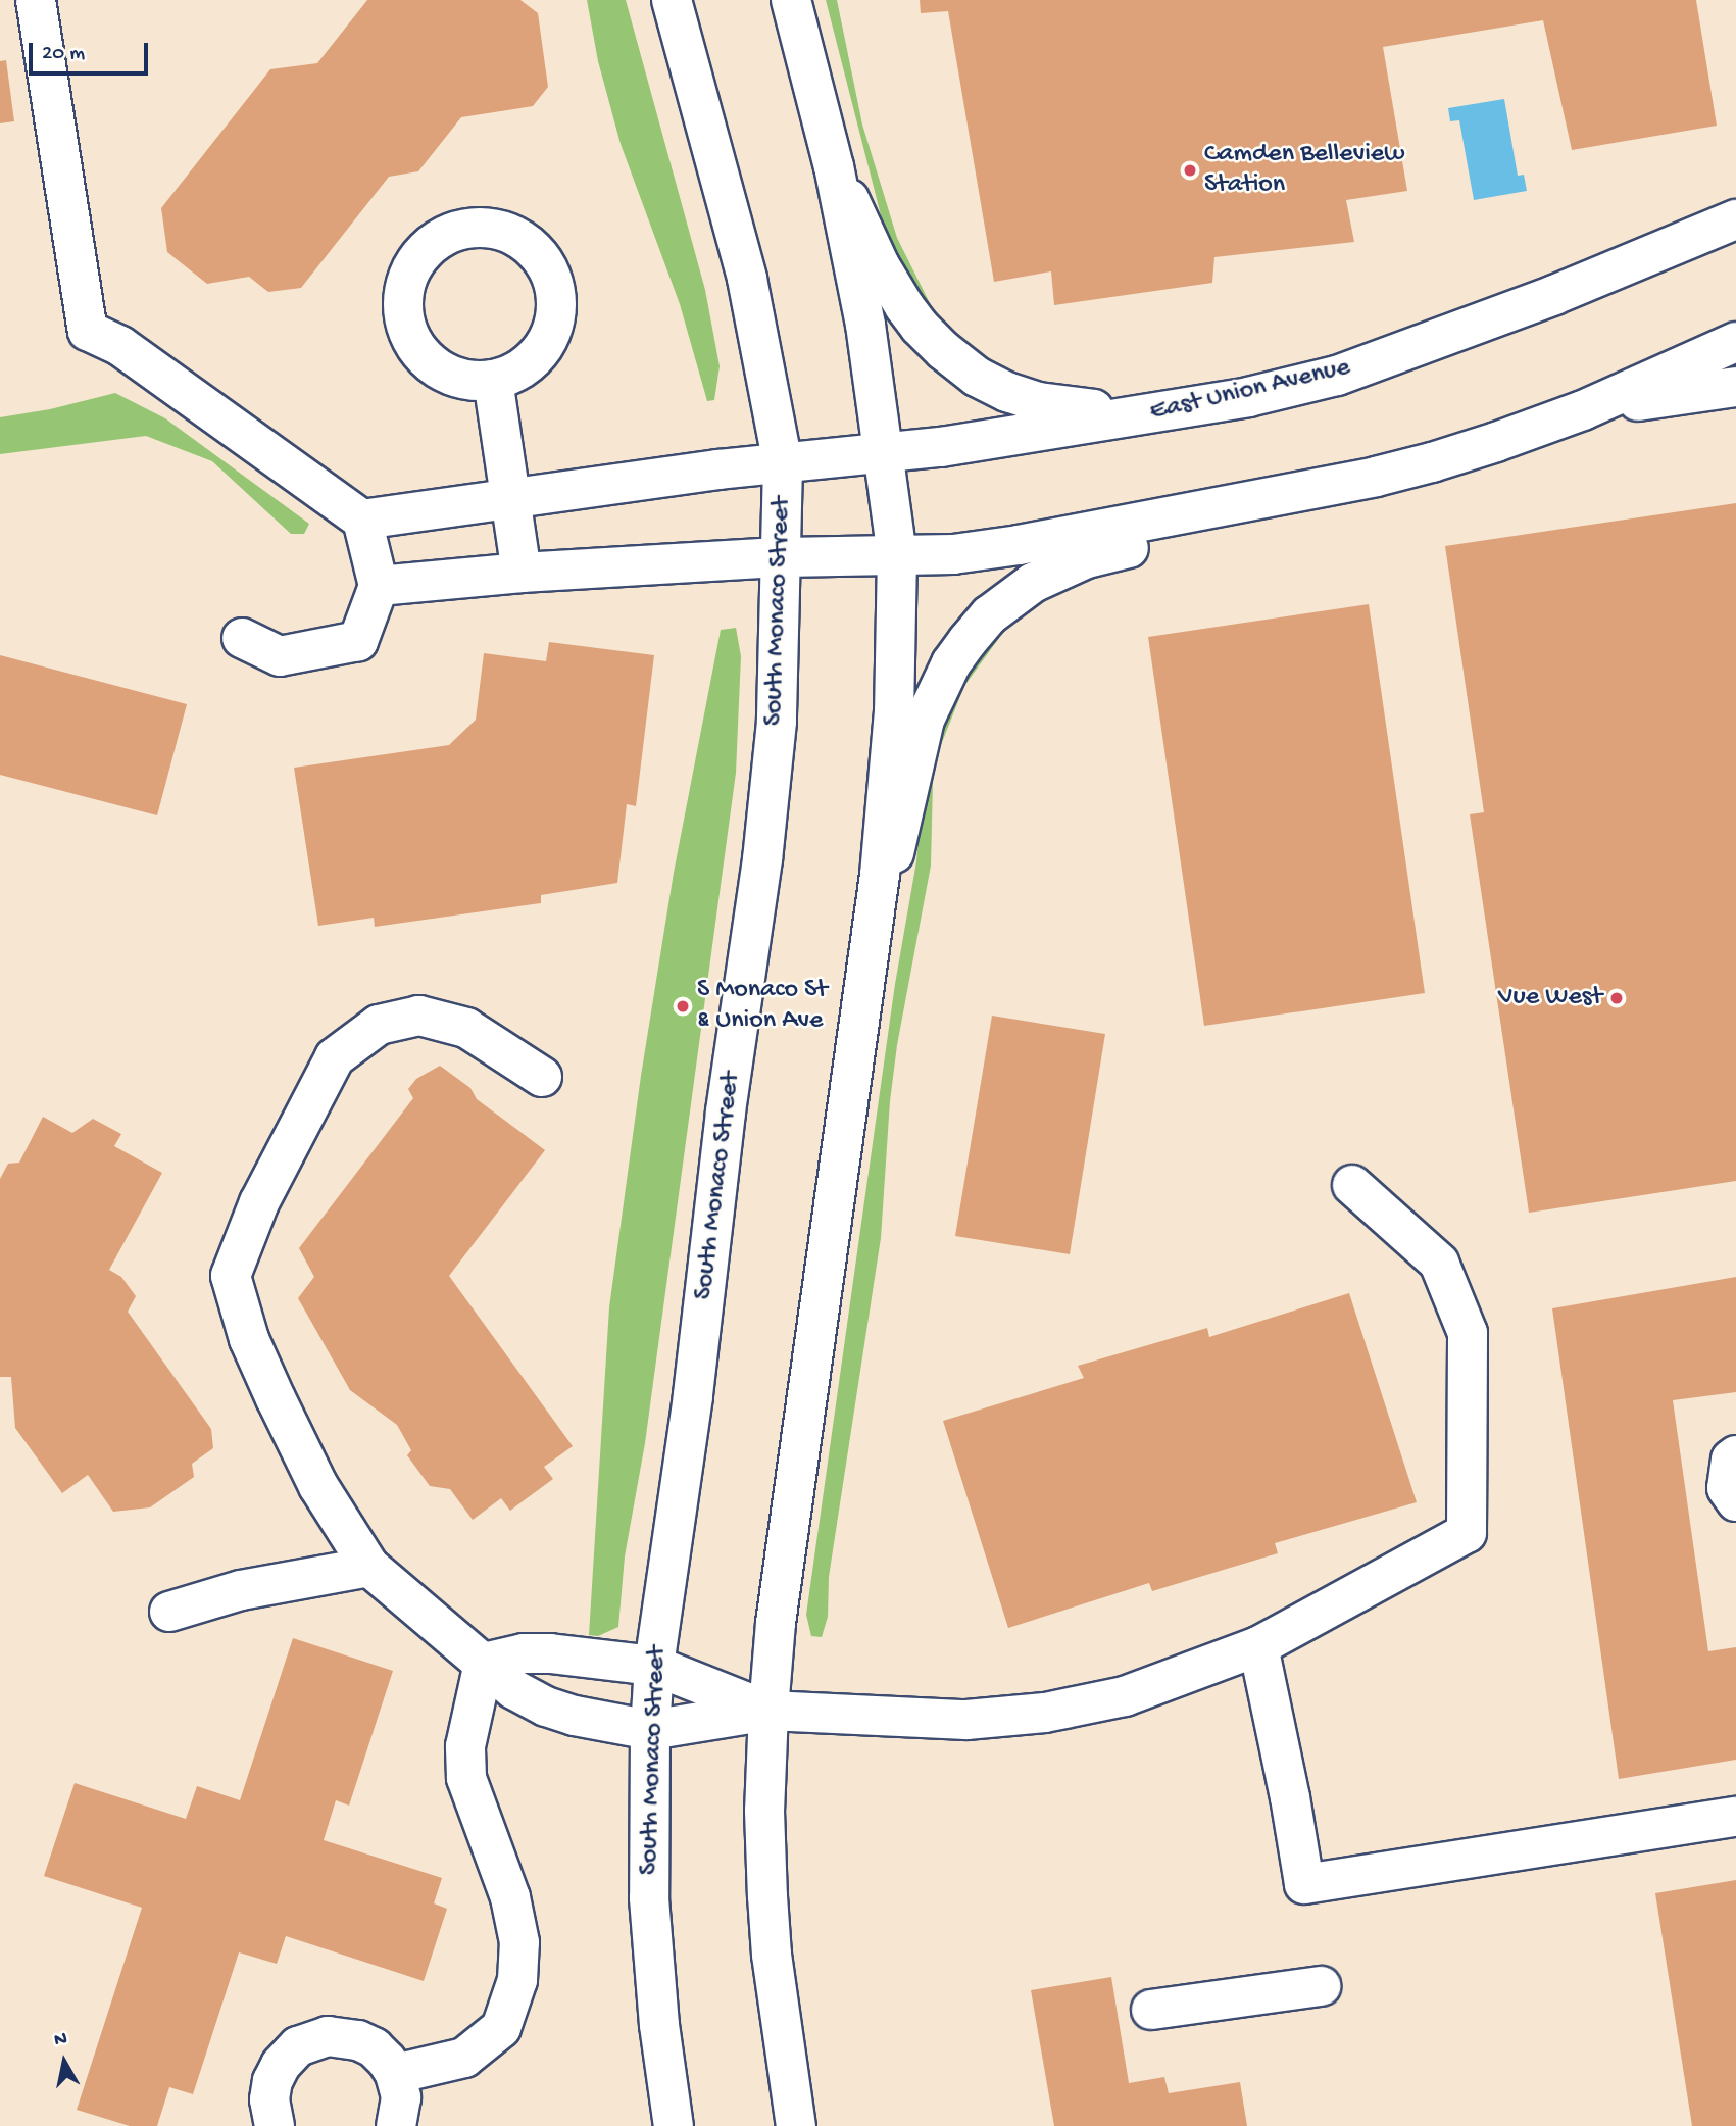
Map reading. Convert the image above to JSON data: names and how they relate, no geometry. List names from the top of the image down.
{
  "streets": {
    "main road": ["East Union Avenue", "South Monaco Street"]
  },
  "crossings": [
    ["East Union Avenue", "South Monaco Street"]
  ],
  "places": ["Camden Belleview Station", "Vue West", "S Monaco St & Union Ave"],
  "scale_bar": "20 m",
  "north": "top"
}
